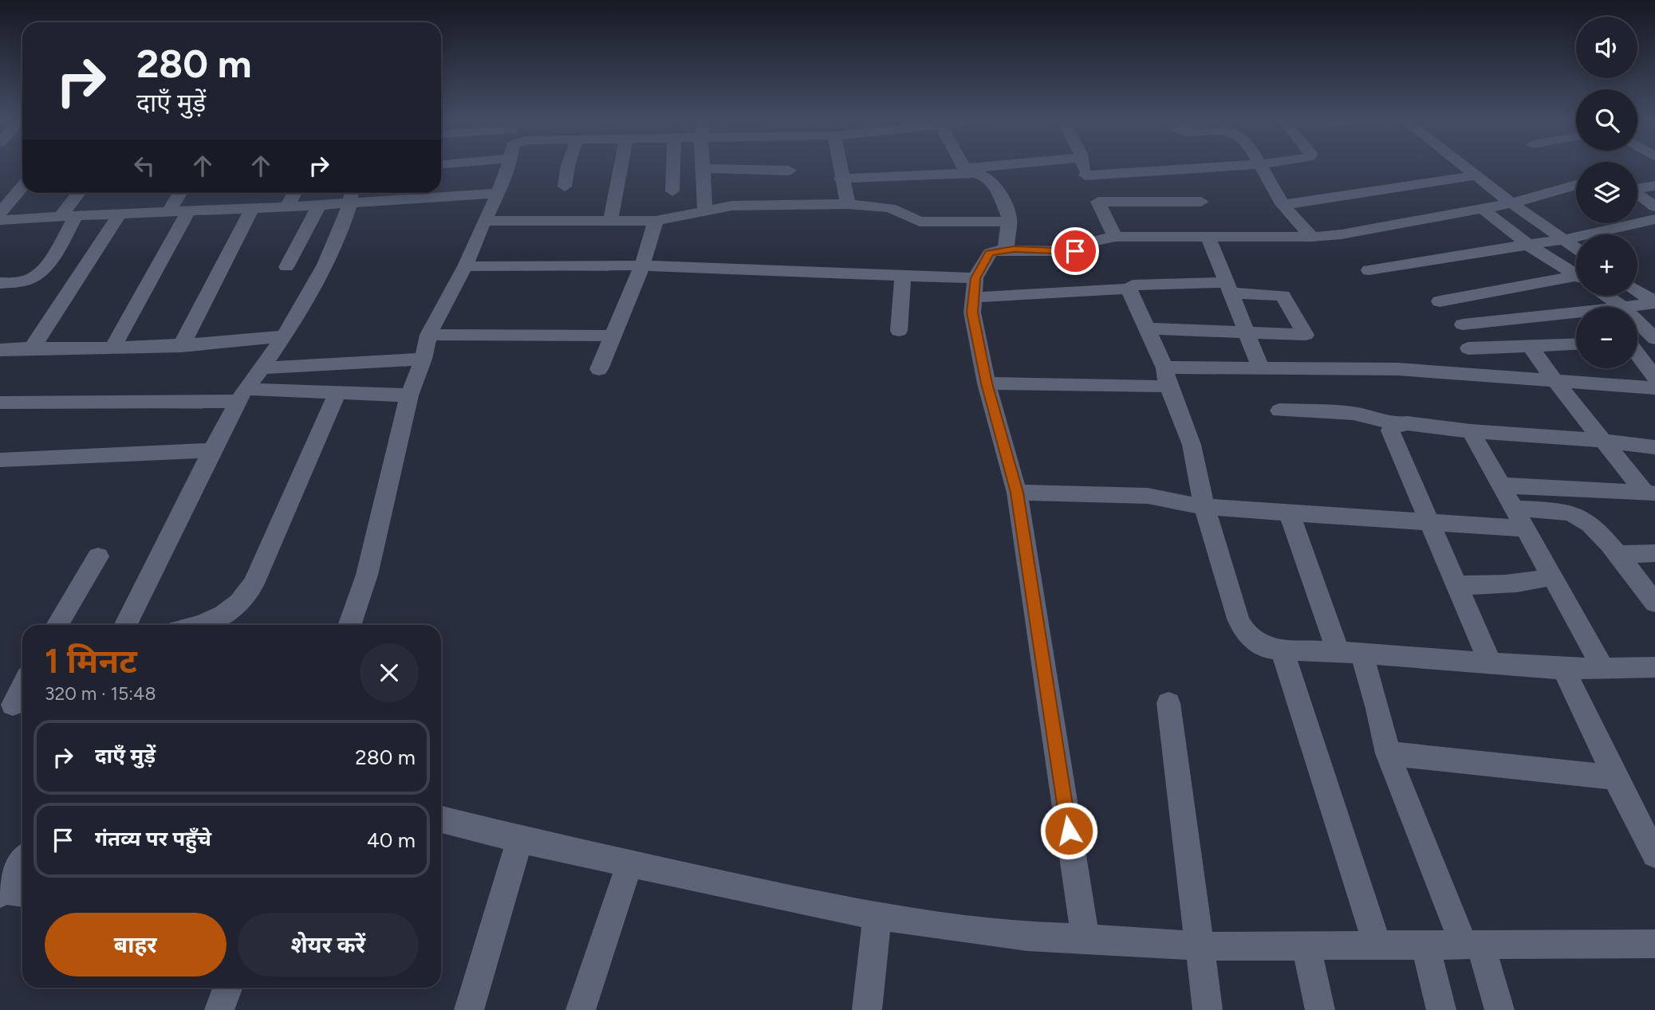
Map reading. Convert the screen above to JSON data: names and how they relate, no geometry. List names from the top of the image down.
{
  "page": {
    "map_buttons": ["+", "−"],
    "turn": ["280 m", "दाएँ मुड़ें"],
    "heading": ["1 मिनट", "320 m · 15:48"],
    "list": [
      {
        "name": "दाएँ मुड़ें",
        "value": "280 m"
      },
      {
        "name": "गंतव्य पर पहुँचे",
        "value": "40 m"
      }
    ],
    "buttons": ["बाहर", "शेयर करें"]
  }
}
